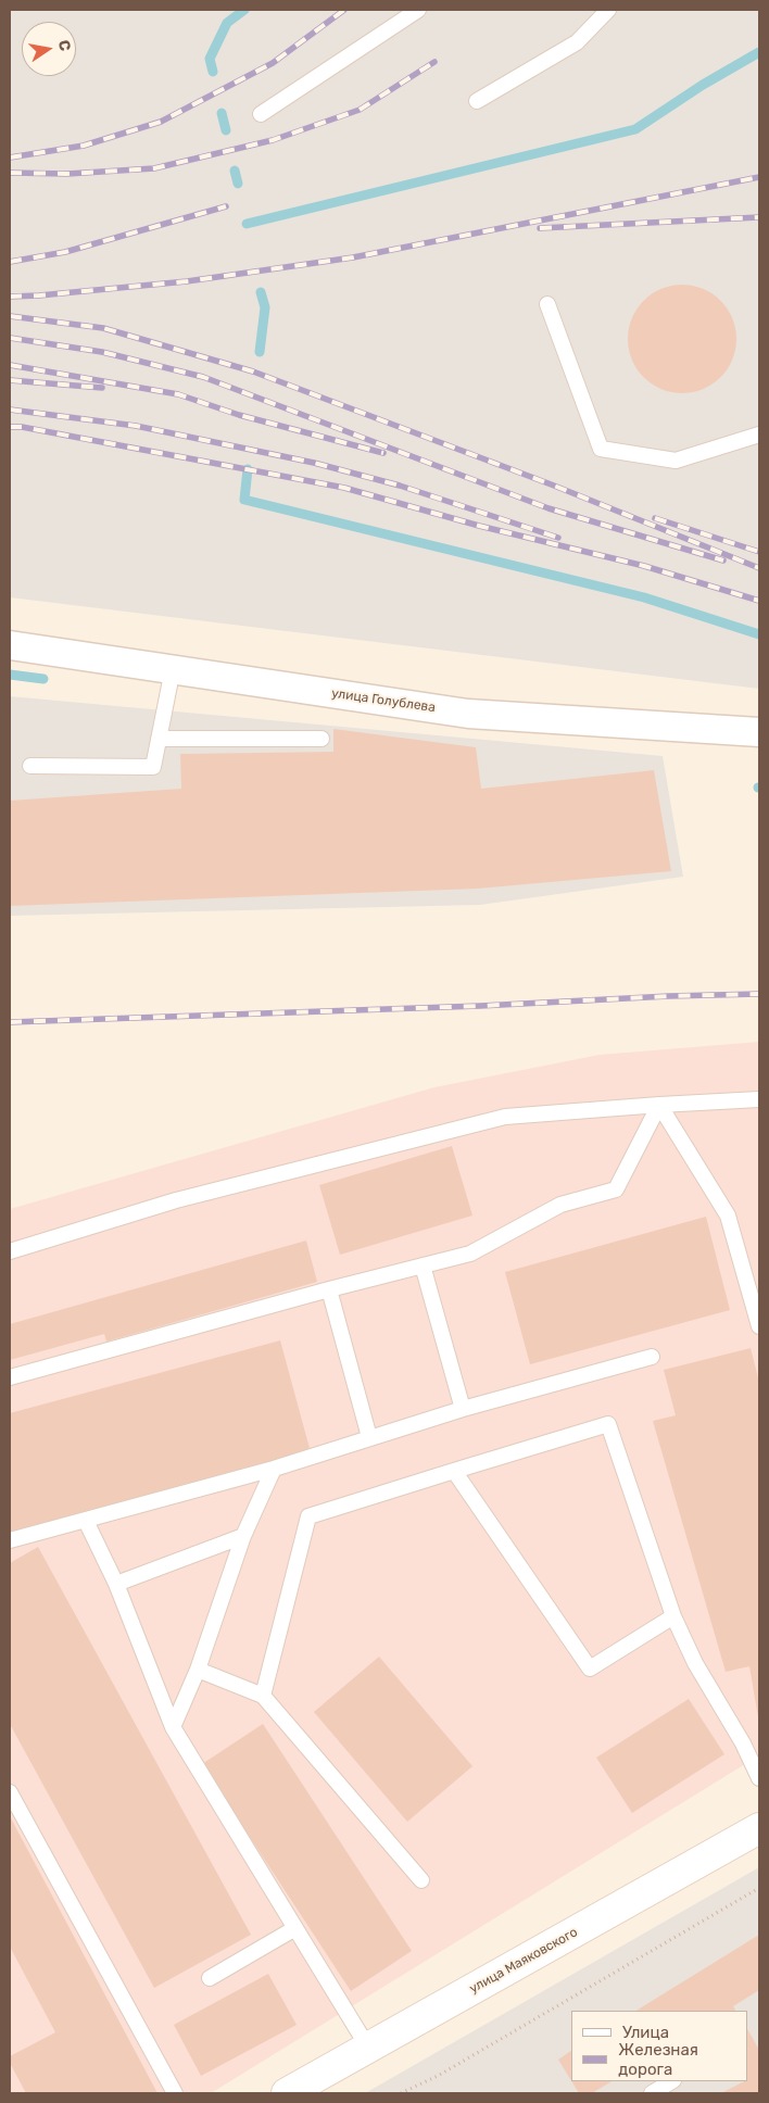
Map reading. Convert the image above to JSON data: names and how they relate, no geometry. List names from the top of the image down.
{
  "streets": {
    "main road": ["улица Маяковского"],
    "street": ["улица Голублева"]
  },
  "legend": ["Улица", "Железная дорога"],
  "north": "right"
}
